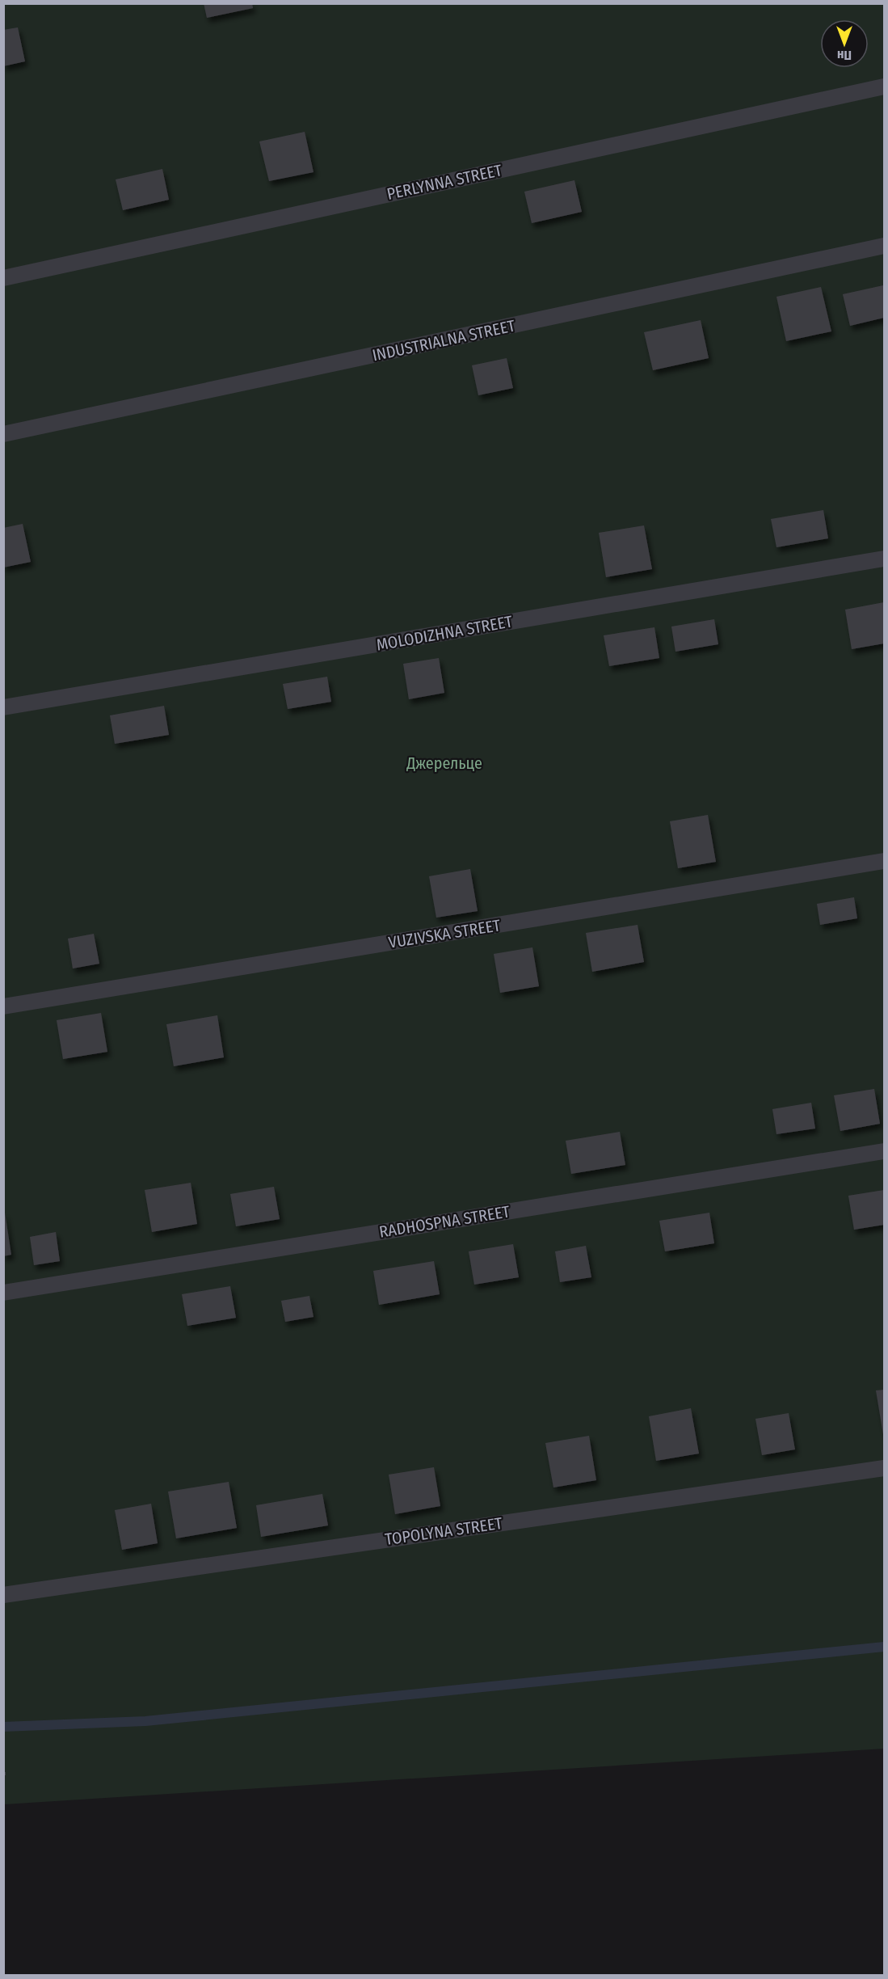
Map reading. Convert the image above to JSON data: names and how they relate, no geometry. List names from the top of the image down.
{
  "streets": {
    "lane": [
      "PERLYNNA STREET",
      "INDUSTRIALNA STREET",
      "MOLODIZHNA STREET",
      "VUZIVSKA STREET",
      "RADHOSPNA STREET",
      "TOPOLYNA STREET"
    ]
  },
  "parks": ["Джерельце"],
  "north": "bottom"
}
